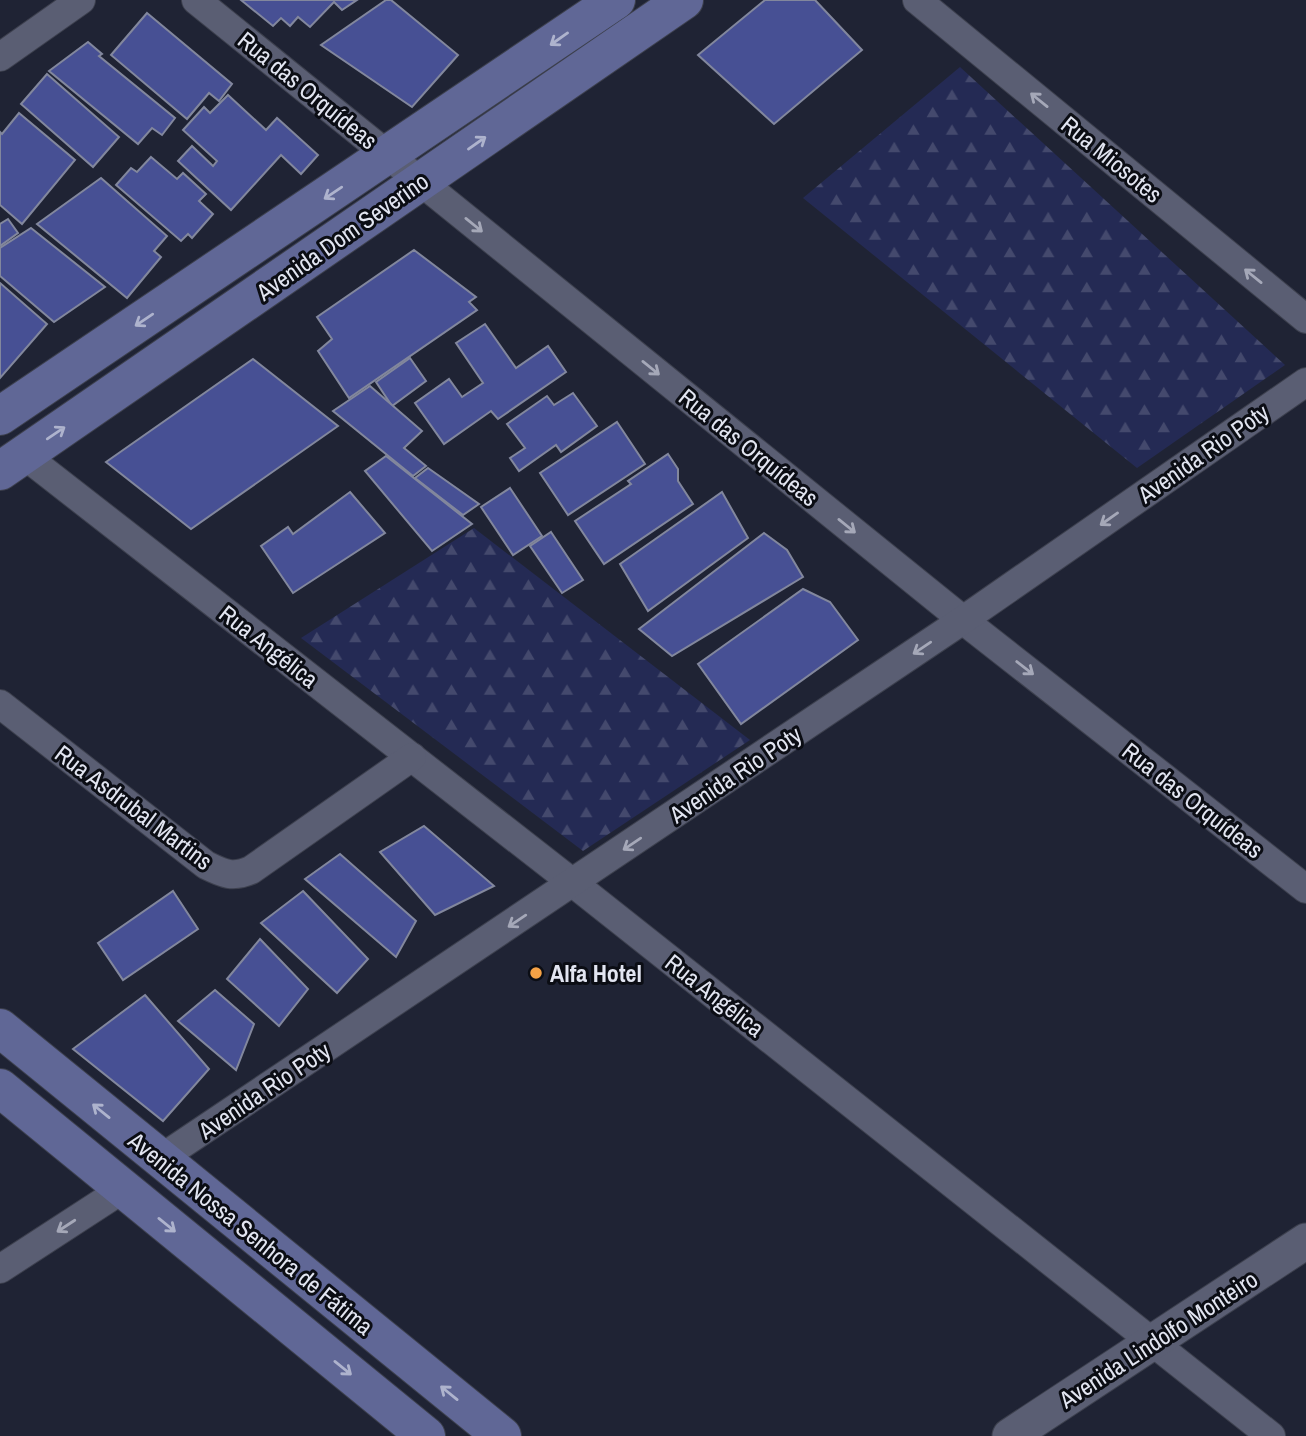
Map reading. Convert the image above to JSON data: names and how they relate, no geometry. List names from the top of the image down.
{
  "streets": {
    "main road": ["Avenida Dom Severino", "Avenida Nossa Senhora de Fátima"],
    "street": [
      "Rua das Orquídeas",
      "Rua Miosotes",
      "Avenida Rio Poty",
      "Rua Angélica",
      "Rua Asdrubal Martins",
      "Avenida Lindolfo Monteiro"
    ]
  },
  "crossings": [
    ["Rua das Orquídeas", "Avenida Dom Severino"],
    ["Rua das Orquídeas", "Avenida Rio Poty"],
    ["Avenida Dom Severino", "Rua Angélica"],
    ["Avenida Rio Poty", "Rua Angélica"],
    ["Avenida Rio Poty", "Avenida Nossa Senhora de Fátima"],
    ["Rua Angélica", "Rua Asdrubal Martins"],
    ["Rua Angélica", "Avenida Lindolfo Monteiro"]
  ],
  "one_way": ["Rua das Orquídeas", "Rua Miosotes", "Avenida Rio Poty"],
  "places": ["Alfa Hotel"]
}
